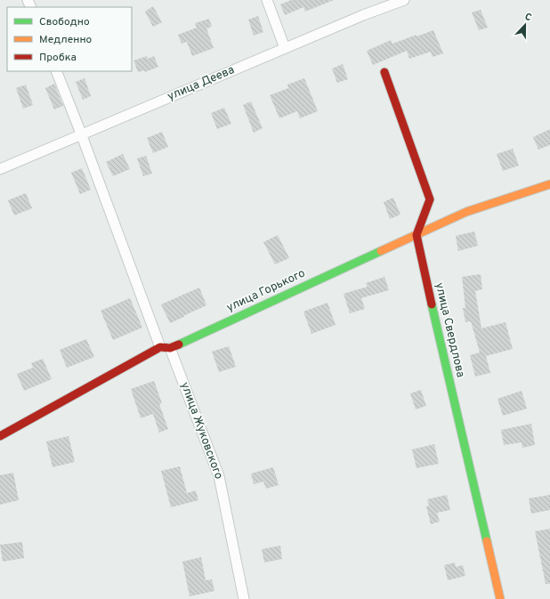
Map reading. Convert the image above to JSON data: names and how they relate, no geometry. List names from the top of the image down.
{
  "streets": {
    "street": [
      "улица Деева",
      "улица Горького",
      "улица Свердлова",
      "улица Жуковского"
    ]
  },
  "crossings": [
    ["улица Деева", "улица Жуковского"],
    ["улица Горького", "улица Свердлова"],
    ["улица Горького", "улица Жуковского"]
  ],
  "legend": ["Свободно", "Медленно", "Пробка"],
  "north": "top"
}
